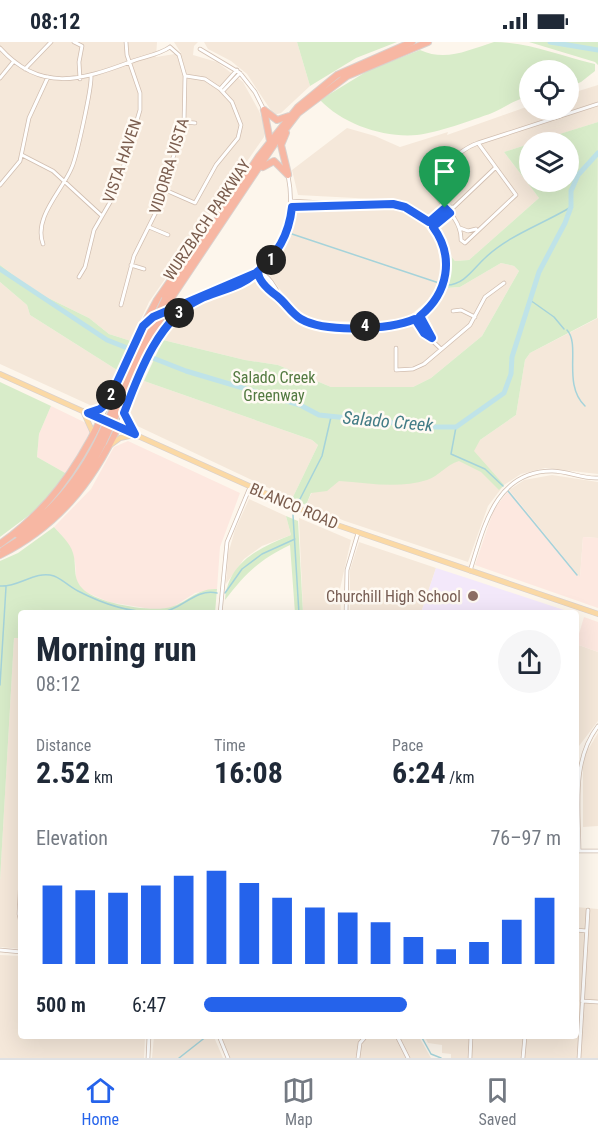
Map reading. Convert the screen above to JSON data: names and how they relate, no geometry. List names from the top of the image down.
{
  "streets": {
    "highway": ["WURZBACH PARKWAY"],
    "main road": ["BLANCO ROAD"],
    "street": ["VISTA HAVEN", "VIDORRA VISTA"]
  },
  "crossings": [
    ["VISTA HAVEN", "VIDORRA VISTA"]
  ],
  "water": ["Salado Creek"],
  "parks": ["Salado Creek Greenway"],
  "places": ["Churchill High School"],
  "page": {
    "status": "08:12",
    "pins": [
      "1",
      "3",
      "4",
      "2"
    ],
    "heading": ["Morning run", "08:12"],
    "stats": [
      ["Distance", "2.52 km"],
      ["Time", "16:08"],
      ["Pace", "6:24 /km"]
    ],
    "chart": ["Elevation", "76–97 m"],
    "list": [
      {
        "name": "500 m",
        "note": "6:47"
      }
    ],
    "tabs": ["Home", "Map", "Saved"]
  }
}
